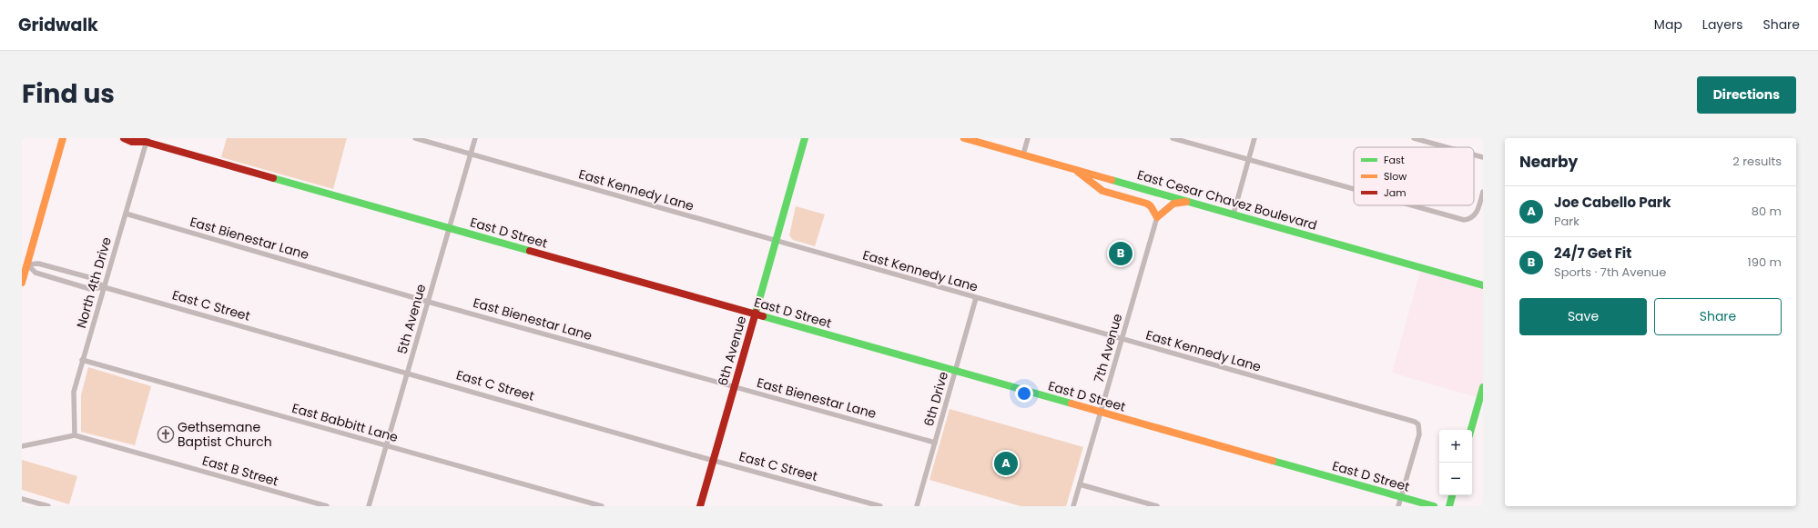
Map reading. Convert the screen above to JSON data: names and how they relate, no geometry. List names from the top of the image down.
{
  "streets": {
    "main road": ["East Cesar Chavez Boulevard", "East D Street", "6th Avenue"],
    "street": [
      "East Kennedy Lane",
      "East Bienestar Lane",
      "North 4th Drive",
      "East C Street",
      "5th Avenue",
      "7th Avenue",
      "6th Drive",
      "East Babbitt Lane",
      "East B Street"
    ]
  },
  "crossings": [
    ["East Kennedy Lane", "East D Street"],
    ["East Kennedy Lane", "5th Avenue"],
    ["East Kennedy Lane", "7th Avenue"],
    ["East Kennedy Lane", "6th Avenue"],
    ["East Kennedy Lane", "6th Drive"],
    ["East D Street", "North 4th Drive"],
    ["East D Street", "5th Avenue"],
    ["East D Street", "7th Avenue"],
    ["East D Street", "6th Avenue"],
    ["East D Street", "6th Drive"],
    ["East Bienestar Lane", "North 4th Drive"],
    ["East Bienestar Lane", "5th Avenue"],
    ["East Bienestar Lane", "6th Avenue"],
    ["East Bienestar Lane", "6th Drive"],
    ["North 4th Drive", "East C Street"],
    ["North 4th Drive", "East Babbitt Lane"],
    ["North 4th Drive", "East B Street"],
    ["East C Street", "5th Avenue"],
    ["East C Street", "6th Avenue"],
    ["5th Avenue", "East Babbitt Lane"]
  ],
  "places": {
    "church": ["Gethsemane Baptist Church"]
  },
  "legend": ["Fast", "Slow", "Jam"],
  "page": {
    "header": "Gridwalk",
    "nav": ["Map", "Layers", "Share"],
    "title": "Find us",
    "buttons": [
      "Directions",
      ["Save", "Share"]
    ],
    "heading": ["Nearby", "2 results"],
    "list": [
      {
        "mark": "A",
        "name": "Joe Cabello Park",
        "note": "Park",
        "value": "80 m"
      },
      {
        "mark": "B",
        "name": "24/7 Get Fit",
        "note": "Sports · 7th Avenue",
        "value": "190 m"
      }
    ],
    "pins": ["B", "A"],
    "map_buttons": ["+", "−"]
  }
}
